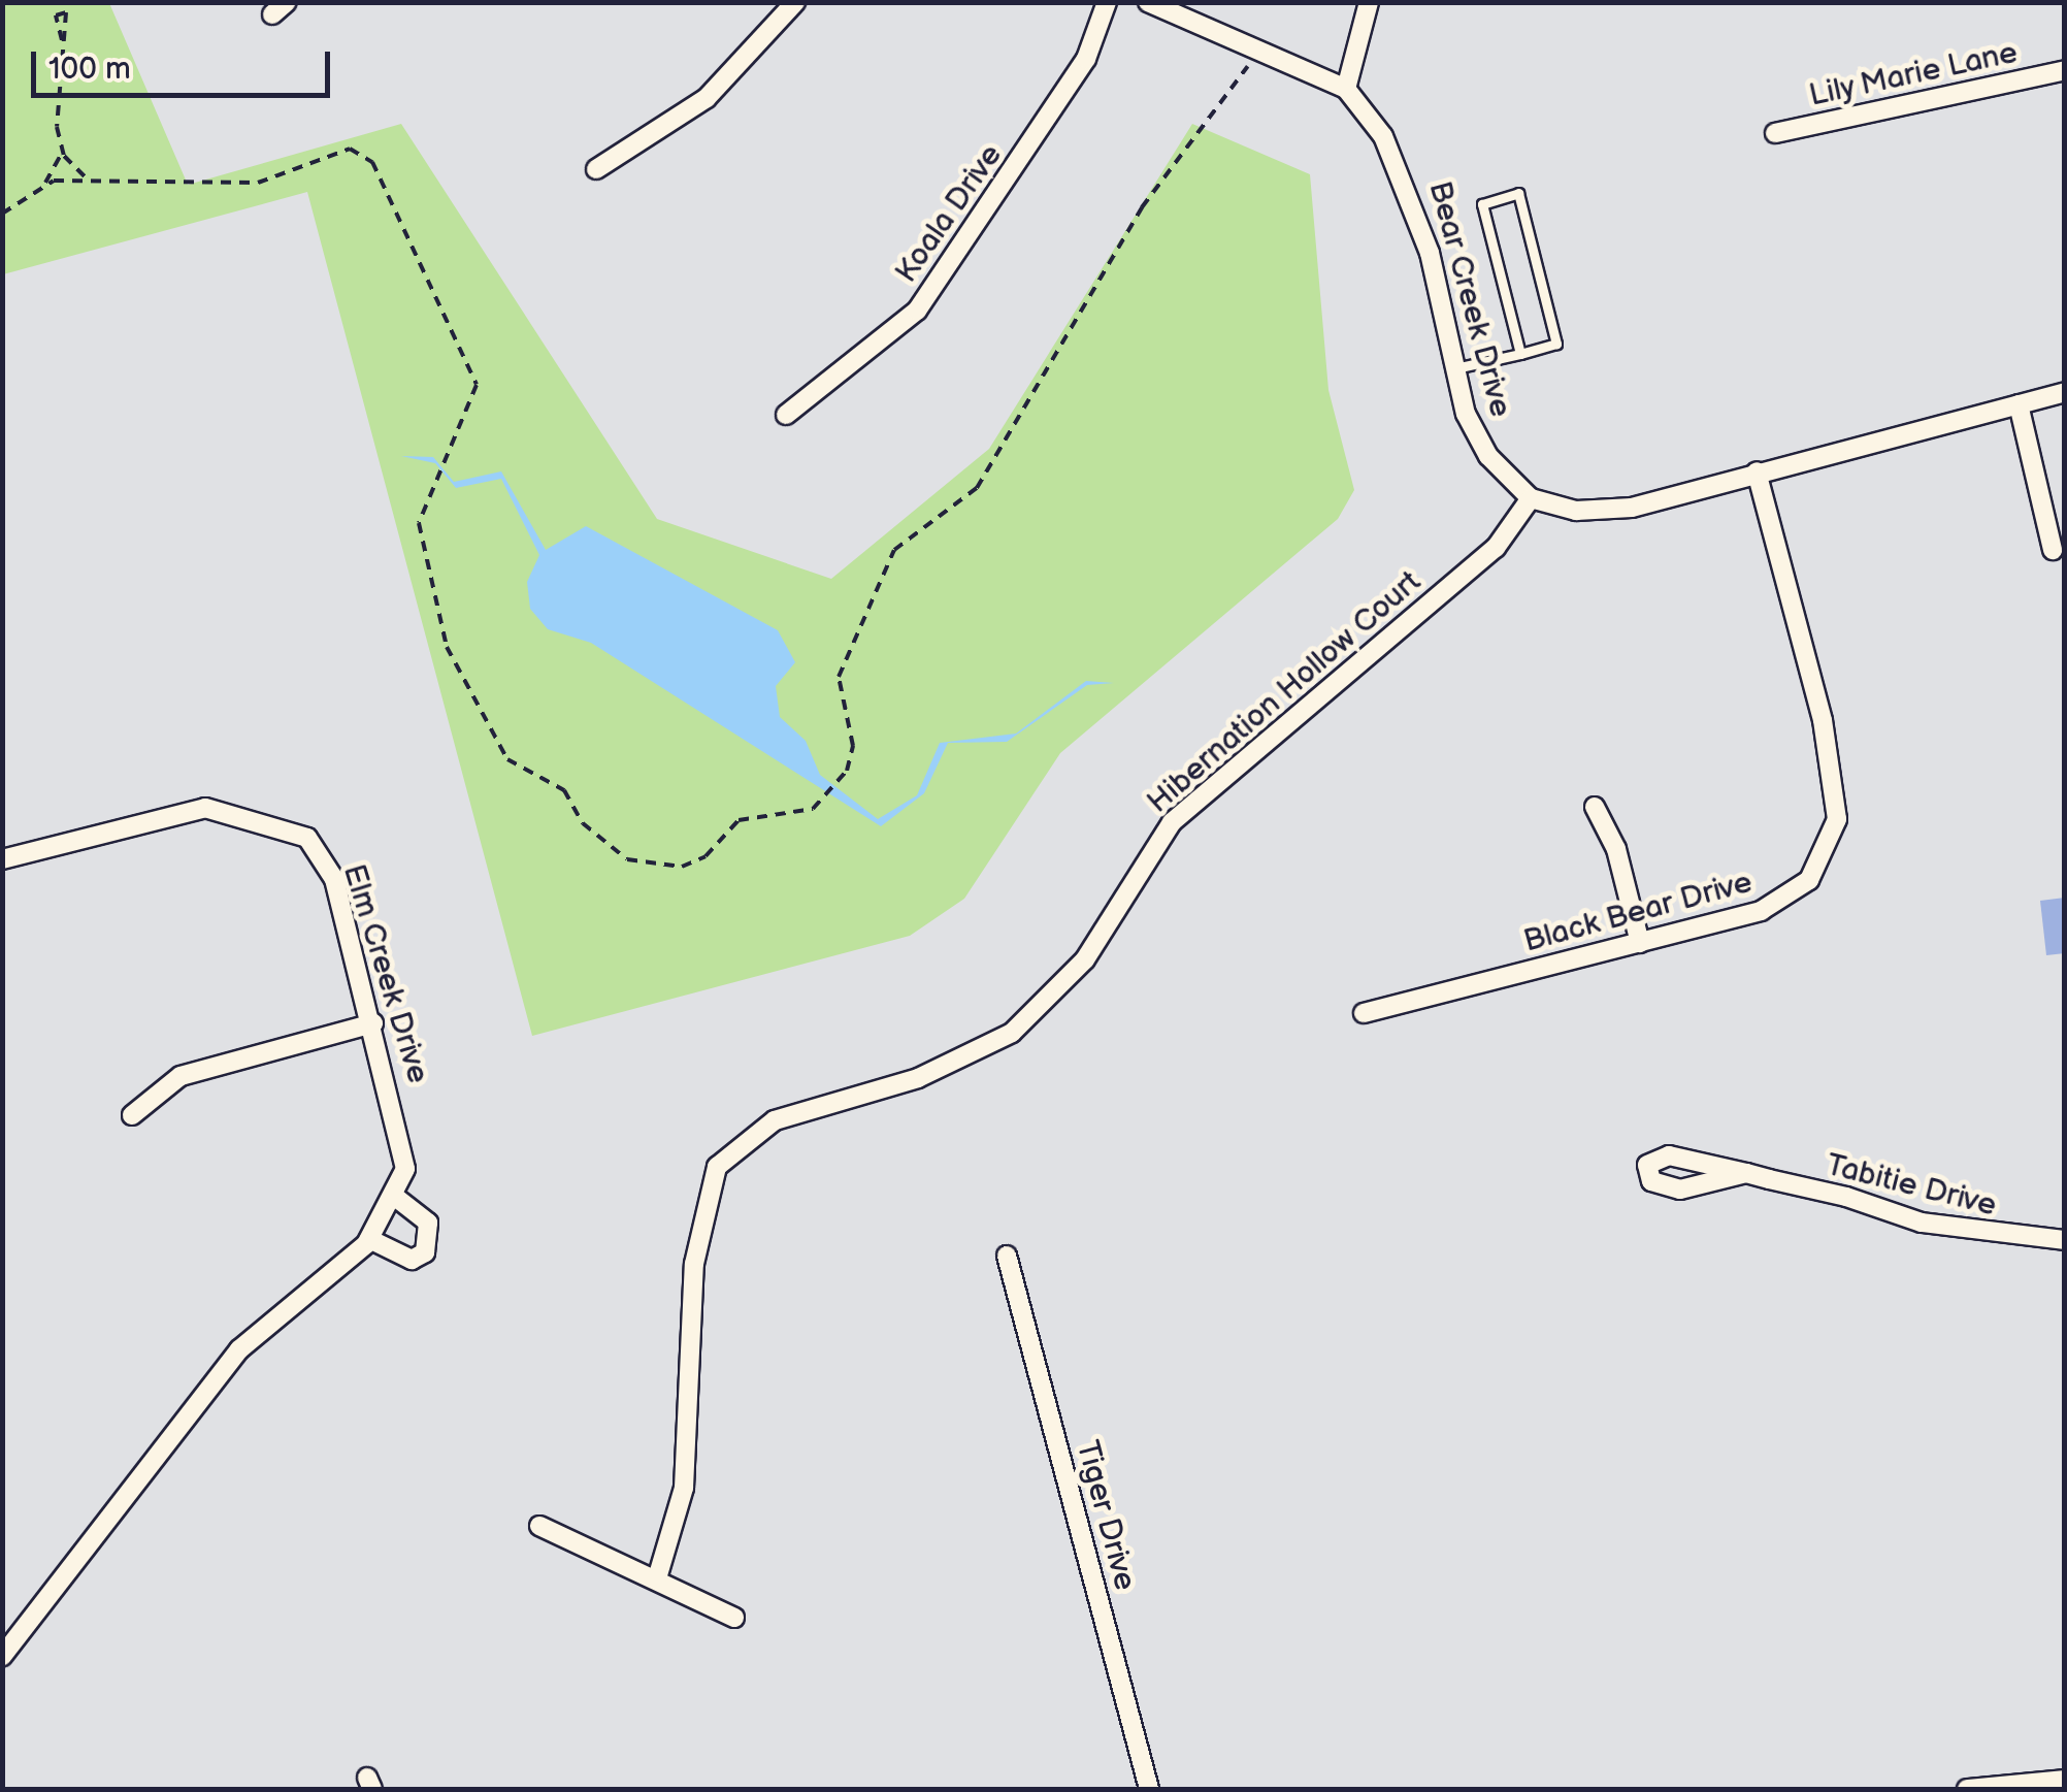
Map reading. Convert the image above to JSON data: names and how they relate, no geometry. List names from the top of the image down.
{
  "streets": {
    "street": [
      "Lily Marie Lane",
      "Koala Drive",
      "Bear Creek Drive",
      "Hibernation Hollow Court",
      "Black Bear Drive",
      "Elm Creek Drive",
      "Tabitie Drive",
      "Tiger Drive"
    ]
  },
  "crossings": [
    ["Bear Creek Drive", "Hibernation Hollow Court"]
  ],
  "scale_bar": "100 m"
}
